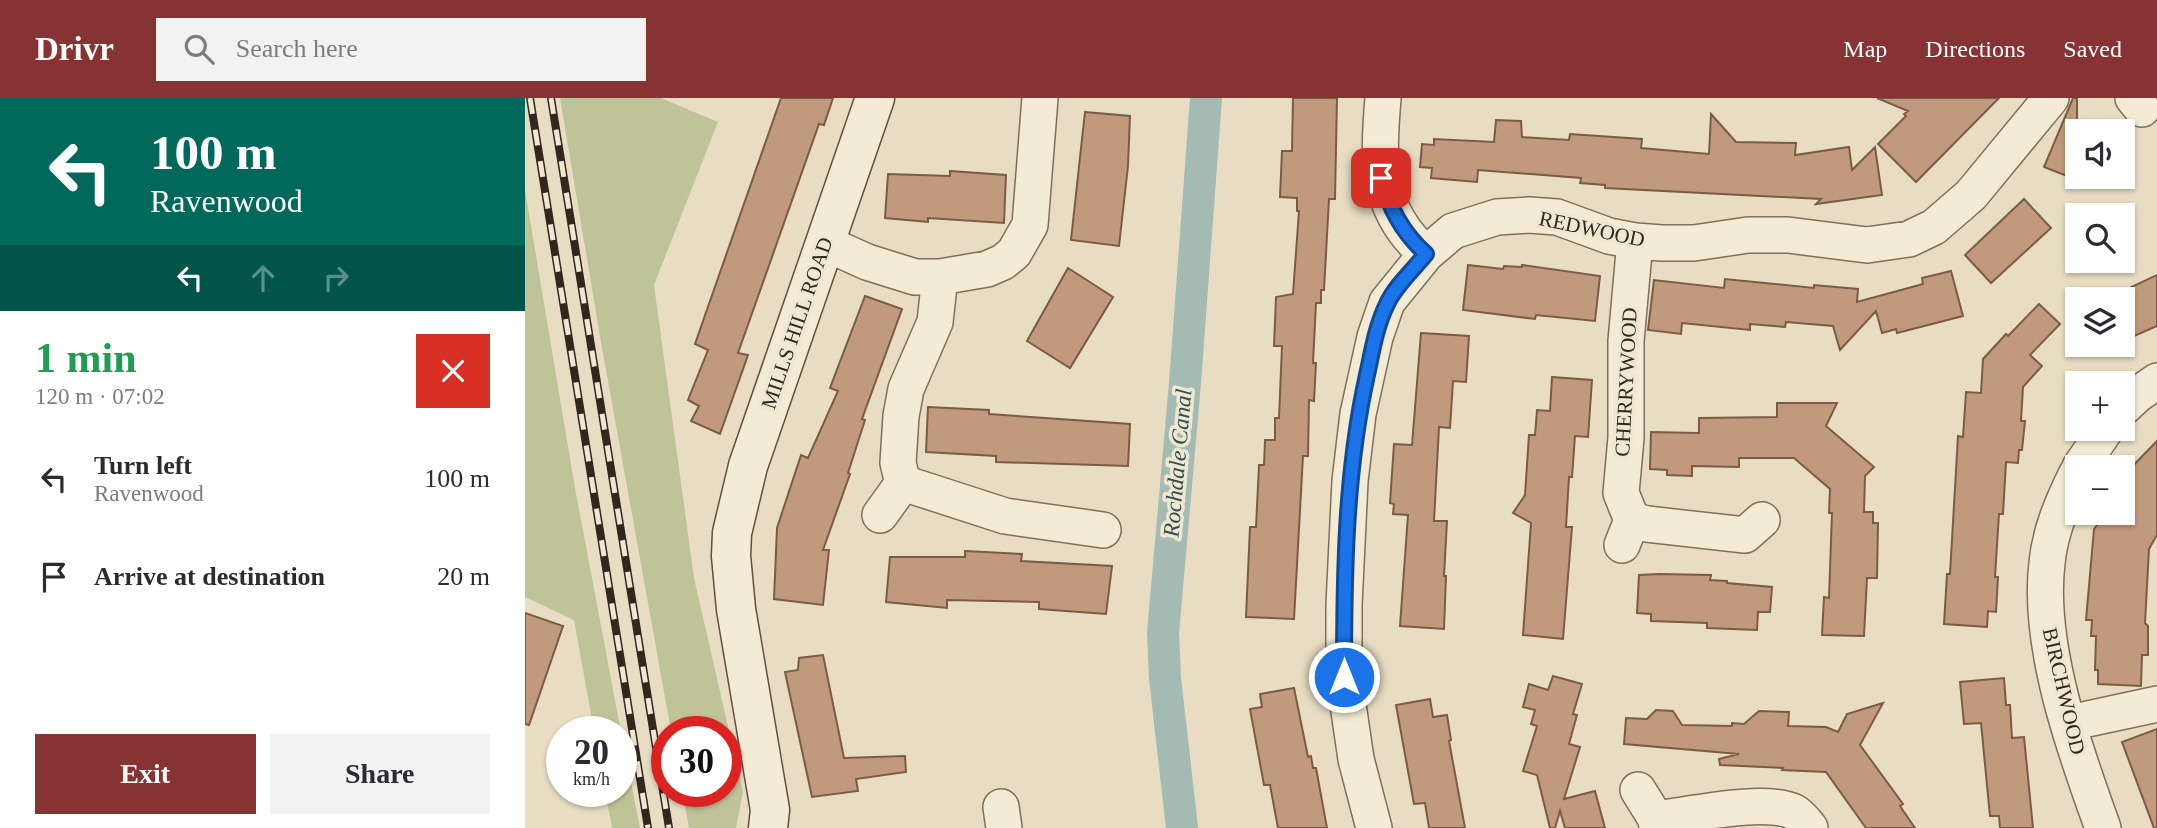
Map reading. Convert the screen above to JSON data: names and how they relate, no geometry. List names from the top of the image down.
{
  "streets": {
    "street": [
      "REDWOOD",
      "MILLS HILL ROAD",
      "CHERRYWOOD",
      "BIRCHWOOD"
    ]
  },
  "crossings": [
    ["REDWOOD", "CHERRYWOOD"]
  ],
  "water": ["Rochdale Canal"],
  "page": {
    "header": "Drivr",
    "search": "Search here",
    "nav": ["Map", "Directions", "Saved"],
    "turn": ["100 m", "Ravenwood"],
    "map_buttons": ["+", "−"],
    "heading": ["1 min", "120 m · 07:02"],
    "list": [
      {
        "name": "Turn left",
        "note": "Ravenwood",
        "value": "100 m"
      },
      {
        "name": "Arrive at destination",
        "value": "20 m"
      }
    ],
    "speed": "20 km/h",
    "limit": "30",
    "buttons": ["Exit", "Share"]
  }
}
